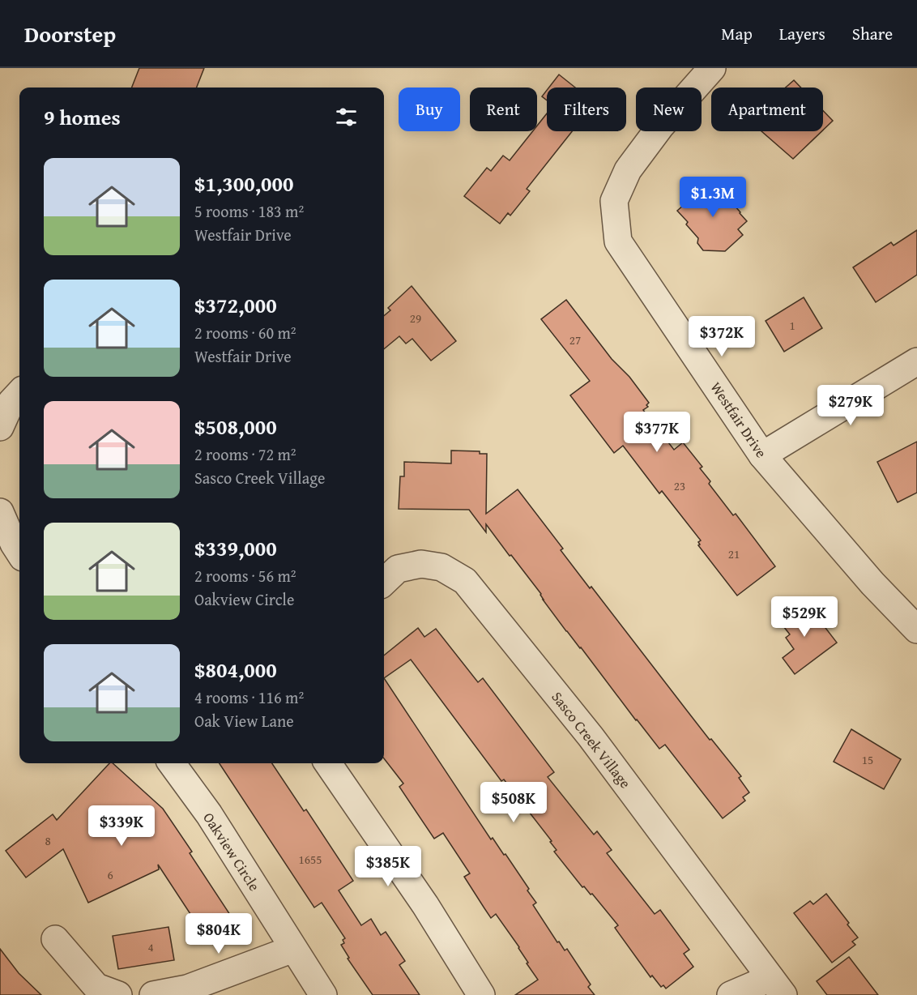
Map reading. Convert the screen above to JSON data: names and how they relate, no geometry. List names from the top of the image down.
{
  "streets": {
    "street": ["Westfair Drive", "Sasco Creek Village", "Oakview Circle"]
  },
  "house_numbers": [
    "29",
    "1",
    "27",
    "23",
    "21",
    "15",
    "8",
    "1655",
    "6",
    "4"
  ],
  "page": {
    "header": "Doorstep",
    "nav": ["Map", "Layers", "Share"],
    "chip": [
      "Buy",
      "Rent",
      "Filters",
      "New",
      "Apartment"
    ],
    "heading": "9 homes",
    "list": [
      {
        "name": "$1,300,000",
        "note": "5 rooms · 183 m² · Westfair Drive"
      },
      {
        "name": "$372,000",
        "note": "2 rooms · 60 m² · Westfair Drive"
      },
      {
        "name": "$508,000",
        "note": "2 rooms · 72 m² · Sasco Creek Village"
      },
      {
        "name": "$339,000",
        "note": "2 rooms · 56 m² · Oakview Circle"
      },
      {
        "name": "$804,000",
        "note": "4 rooms · 116 m² · Oak View Lane"
      }
    ],
    "price": [
      "$1.3M",
      "$372K",
      "$279K",
      "$377K",
      "$529K",
      "$508K",
      "$339K",
      "$385K",
      "$804K"
    ]
  }
}
